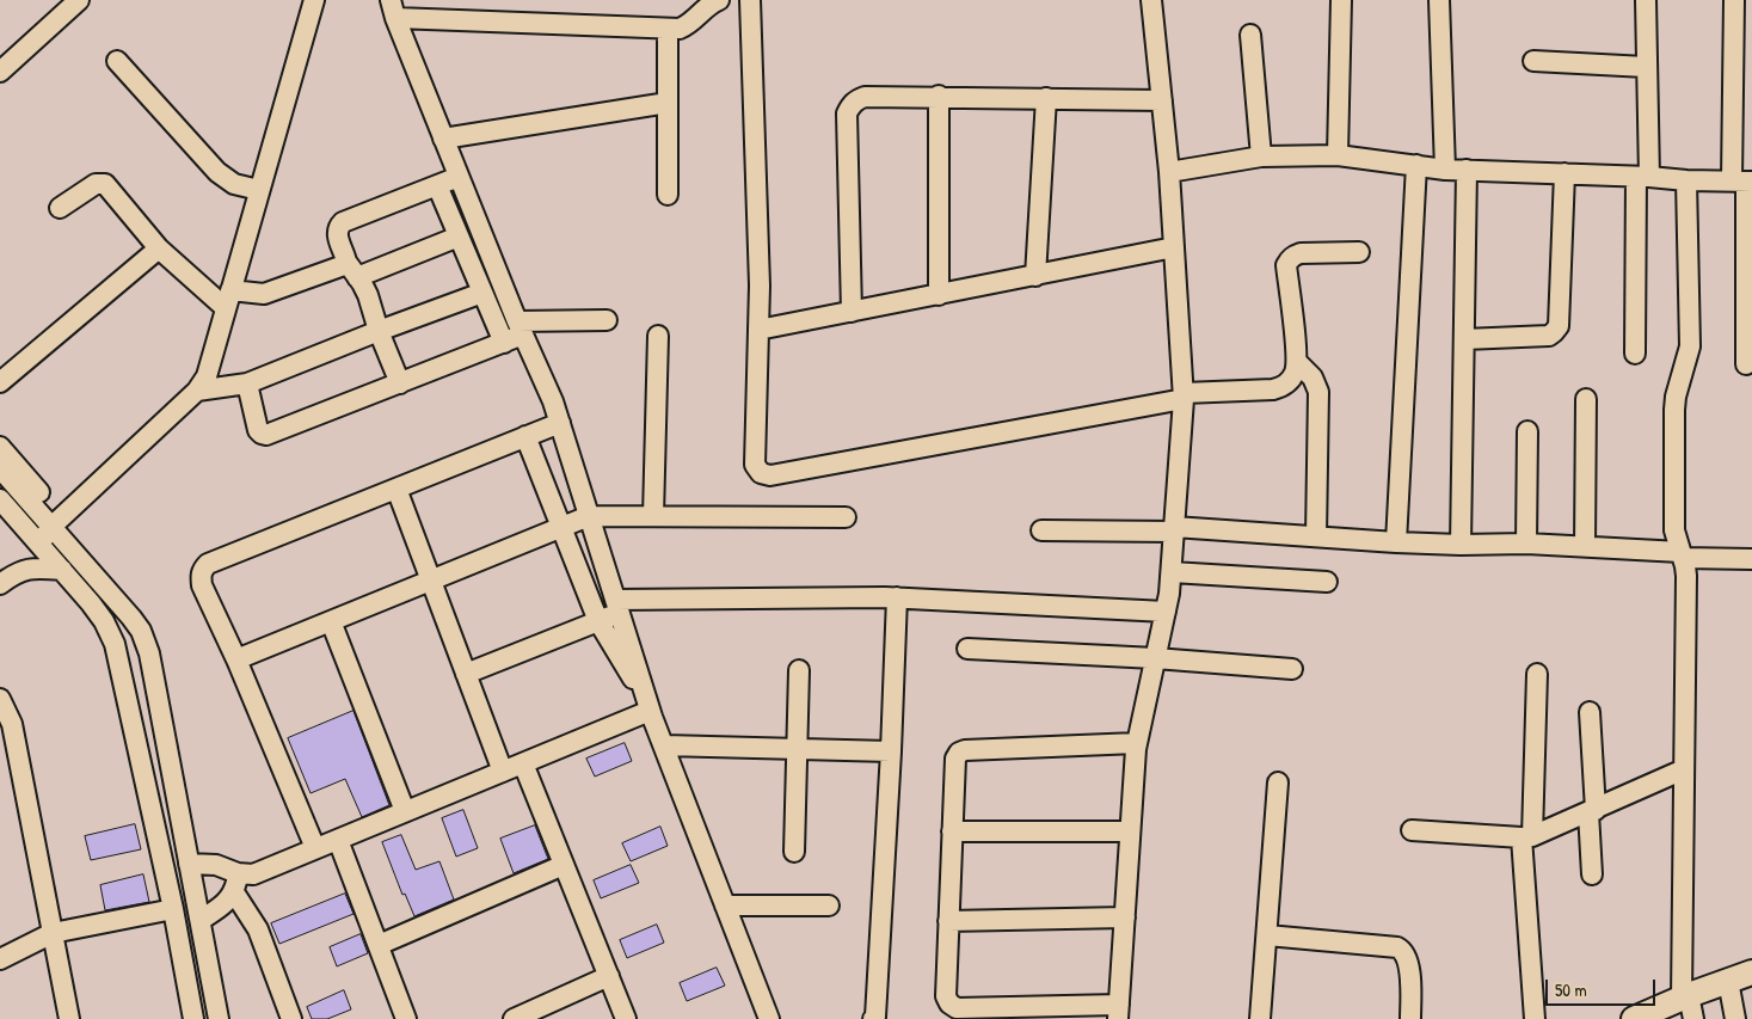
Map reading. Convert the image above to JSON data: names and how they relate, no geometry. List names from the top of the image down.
{
  "scale_bar": "50 m"
}
